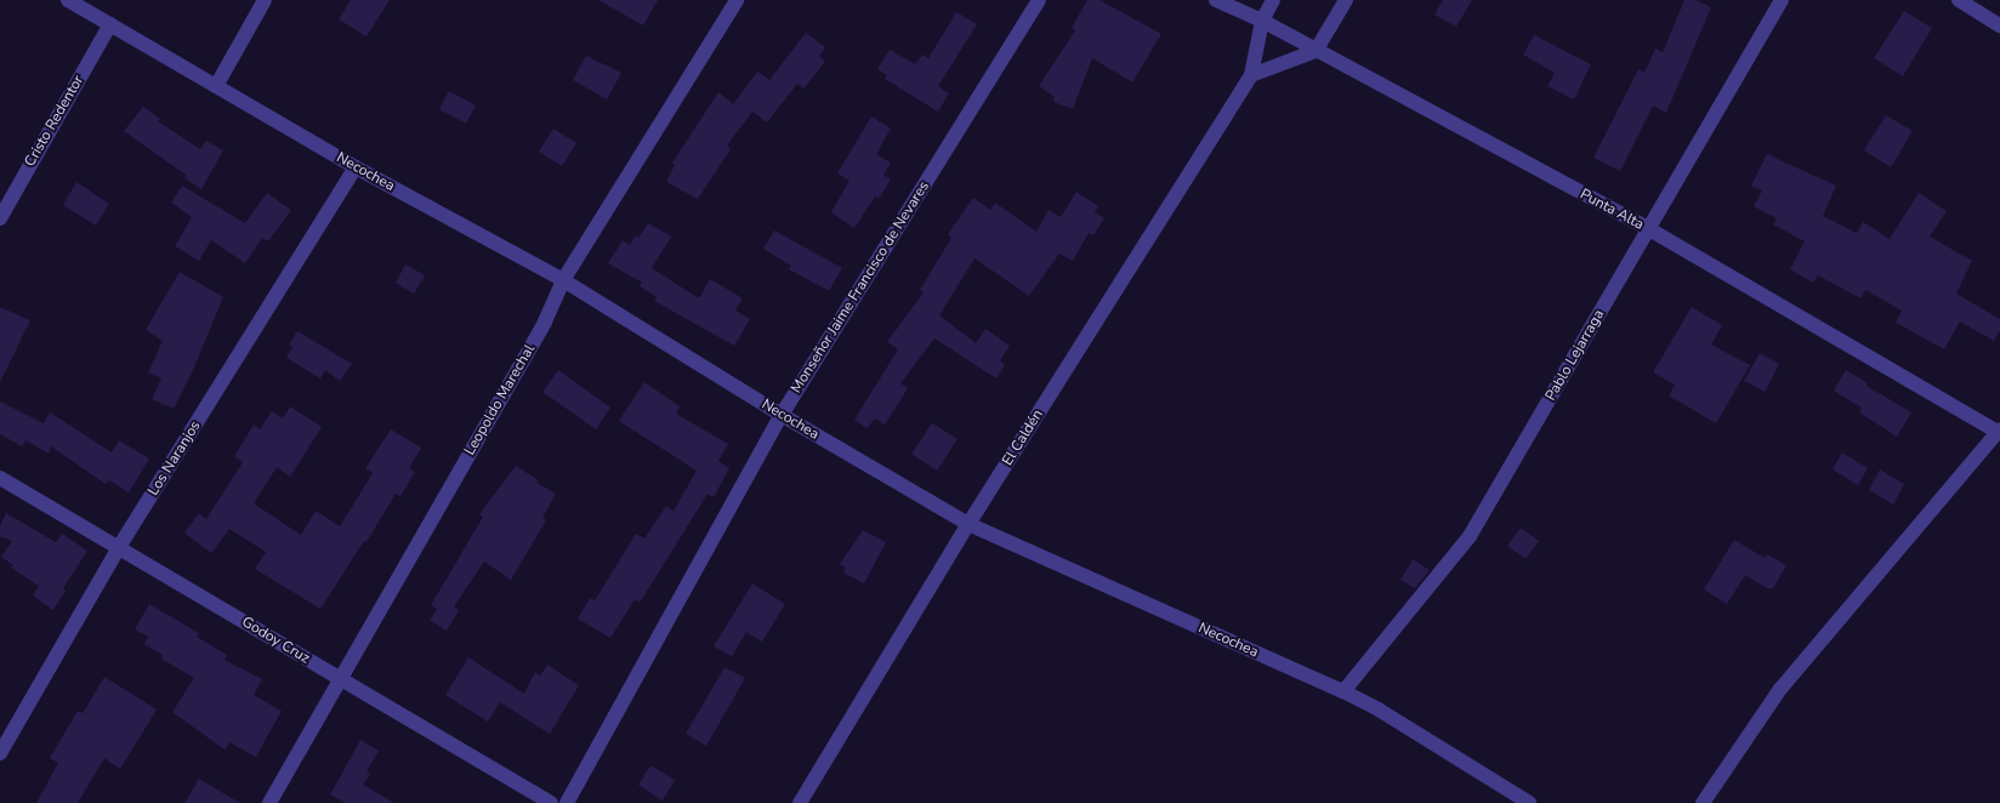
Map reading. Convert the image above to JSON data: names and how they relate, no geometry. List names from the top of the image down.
{
  "streets": {
    "street": [
      "Cristo Redentor",
      "Necochea",
      "Punta Alta",
      "Monseñor Jaime Francisco de Nevares",
      "Pablo Lejarraga",
      "Leopoldo Marechal",
      "El Caldén",
      "Los Naranjos",
      "Godoy Cruz"
    ]
  },
  "crossings": [
    ["Cristo Redentor", "Necochea"],
    ["Necochea", "Monseñor Jaime Francisco de Nevares"],
    ["Necochea", "Pablo Lejarraga"],
    ["Necochea", "Leopoldo Marechal"],
    ["Necochea", "El Caldén"],
    ["Necochea", "Los Naranjos"],
    ["Punta Alta", "Pablo Lejarraga"],
    ["Punta Alta", "El Caldén"],
    ["Leopoldo Marechal", "Godoy Cruz"],
    ["Los Naranjos", "Godoy Cruz"]
  ]
}
